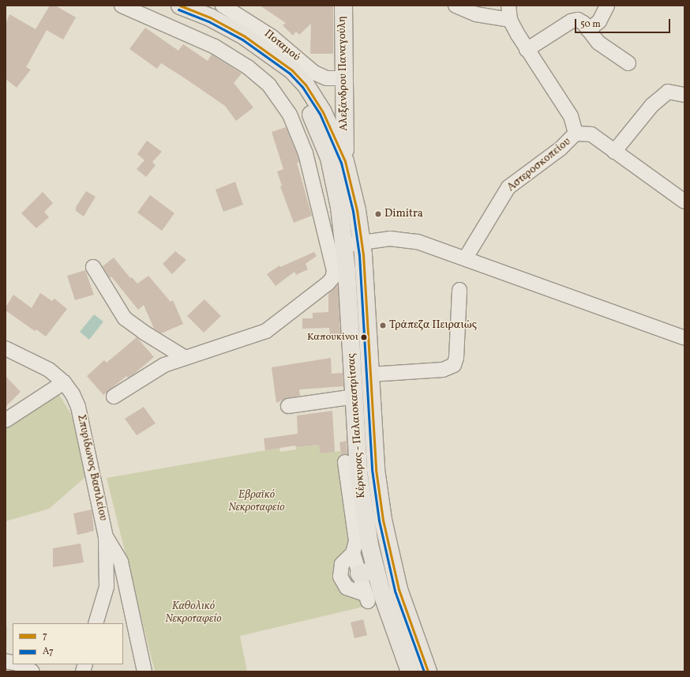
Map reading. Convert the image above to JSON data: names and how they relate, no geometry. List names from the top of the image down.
{
  "streets": {
    "main road": ["Αλεξάνδρου Παναγούλη", "Κέρκυρας - Παλαιοκαστρίτσας"],
    "street": ["Ποταμού", "Αστεροσκοπείου", "Σπυρίδωνος Βασιλείου"]
  },
  "crossings": [
    ["Ποταμού", "Αλεξάνδρου Παναγούλη"],
    ["Αλεξάνδρου Παναγούλη", "Κέρκυρας - Παλαιοκαστρίτσας"]
  ],
  "parks": ["Εβραϊκό Νεκροταφείο", "Καθολικό Νεκροταφείο"],
  "places": ["Dimitra", "Τράπεζα Πειραιώς", "Καπουκίνοι"],
  "lines": ["transit line 7", "transit line A7"],
  "legend": ["7", "A7"],
  "scale_bar": "50 m"
}
